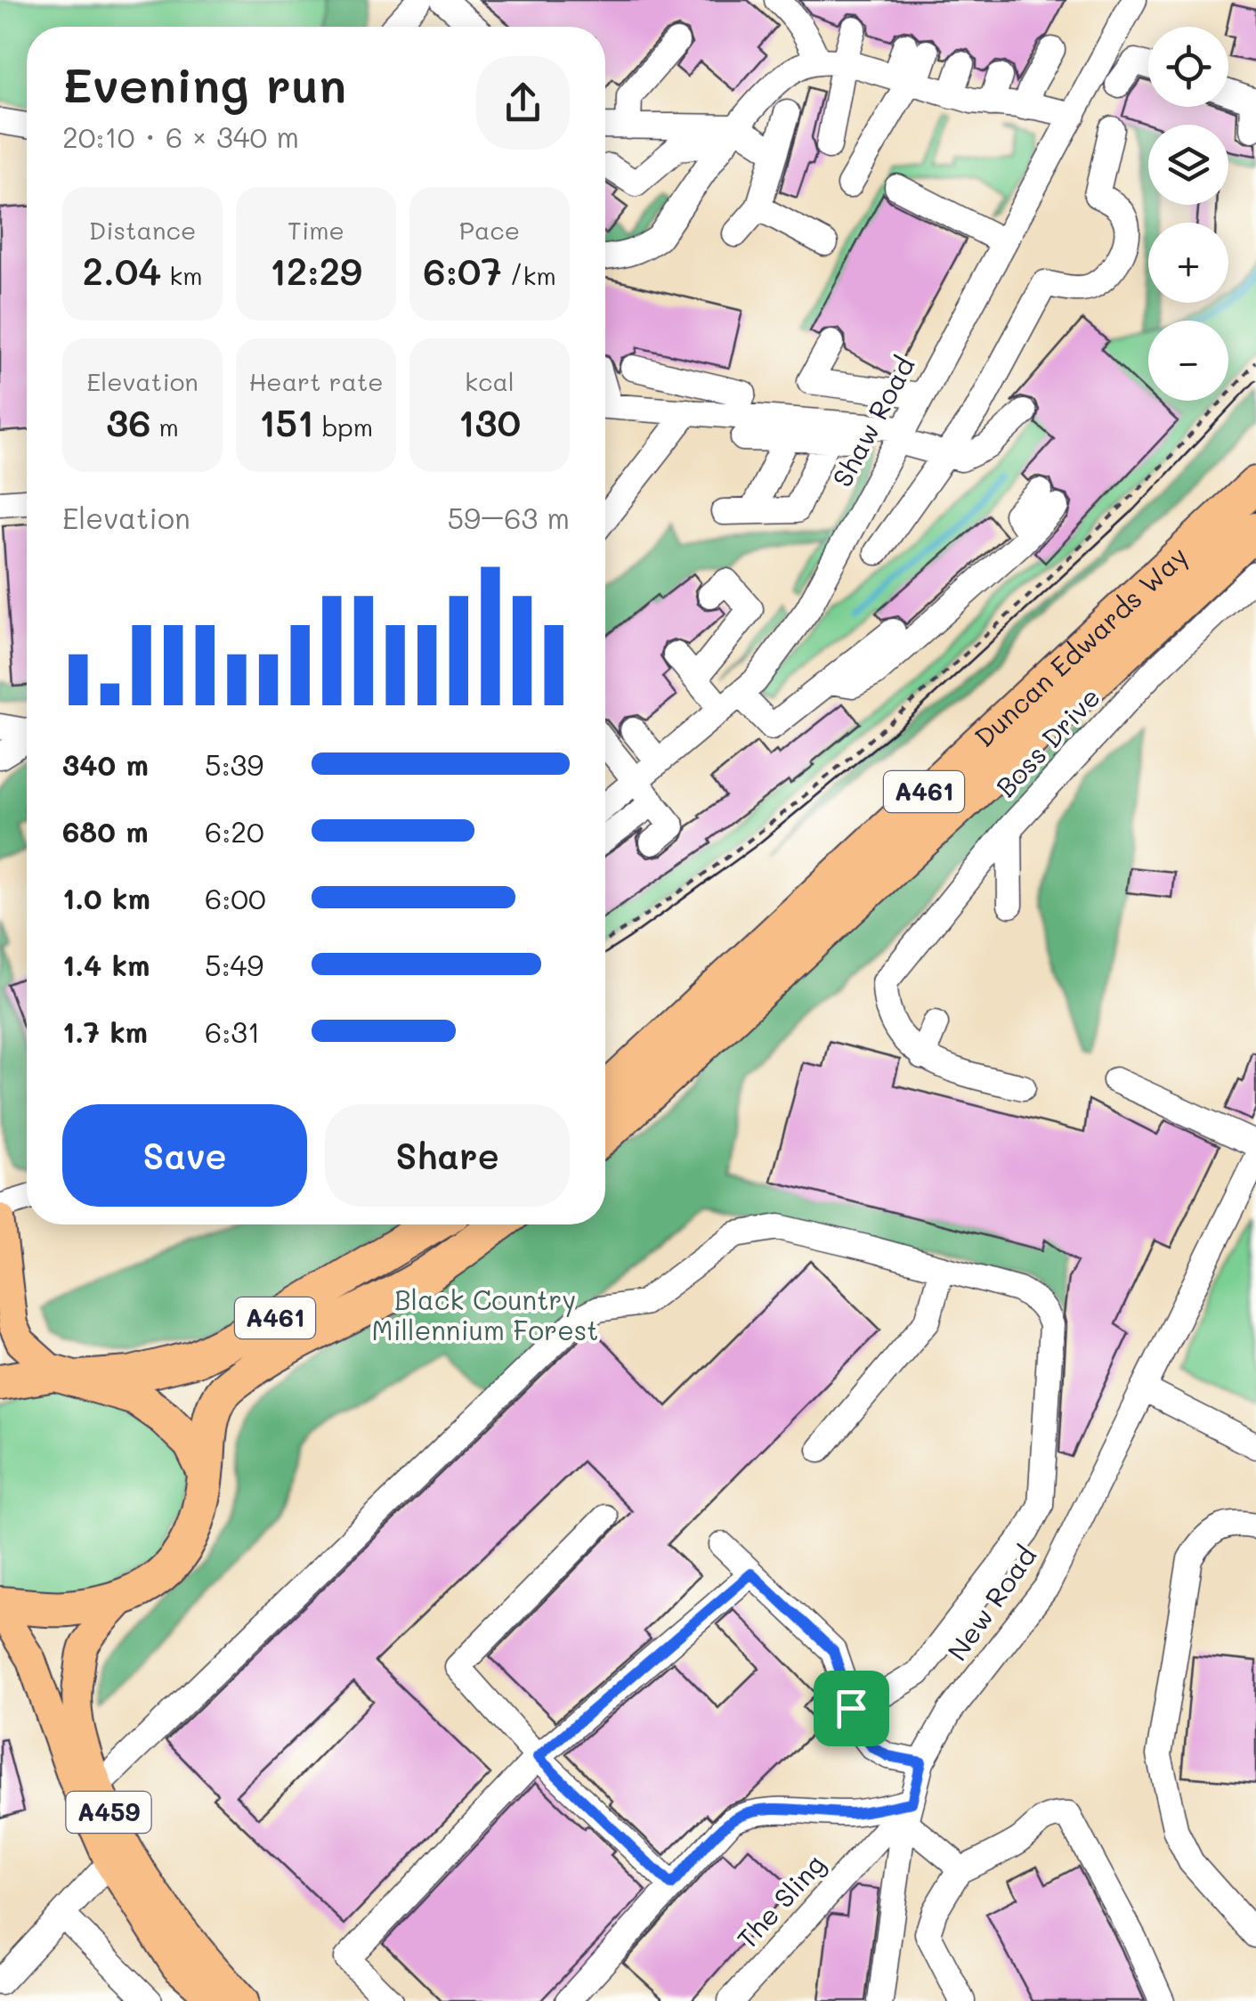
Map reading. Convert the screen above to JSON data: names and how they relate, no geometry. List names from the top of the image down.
{
  "streets": {
    "highway": ["Duncan Edwards Way", "A461"],
    "main road": ["A459"],
    "street": [
      "Shaw Road",
      "Boss Drive",
      "New Road",
      "The Sling"
    ]
  },
  "crossings": [
    ["A461", "A459"],
    ["New Road", "The Sling"]
  ],
  "parks": ["Black Country Millennium Forest"],
  "page": {
    "map_buttons": ["+", "−"],
    "heading": ["Evening run", "20:10 · 6 × 340 m"],
    "stats": [
      ["Distance", "2.04 km"],
      ["Time", "12:29"],
      ["Pace", "6:07 /km"],
      ["Elevation", "36 m"],
      ["Heart rate", "151 bpm"],
      ["kcal", "130"]
    ],
    "chart": ["Elevation", "59–63 m"],
    "list": [
      {
        "name": "340 m",
        "note": "5:39"
      },
      {
        "name": "680 m",
        "note": "6:20"
      },
      {
        "name": "1.0 km",
        "note": "6:00"
      },
      {
        "name": "1.4 km",
        "note": "5:49"
      },
      {
        "name": "1.7 km",
        "note": "6:31"
      }
    ],
    "buttons": ["Save", "Share"]
  }
}
